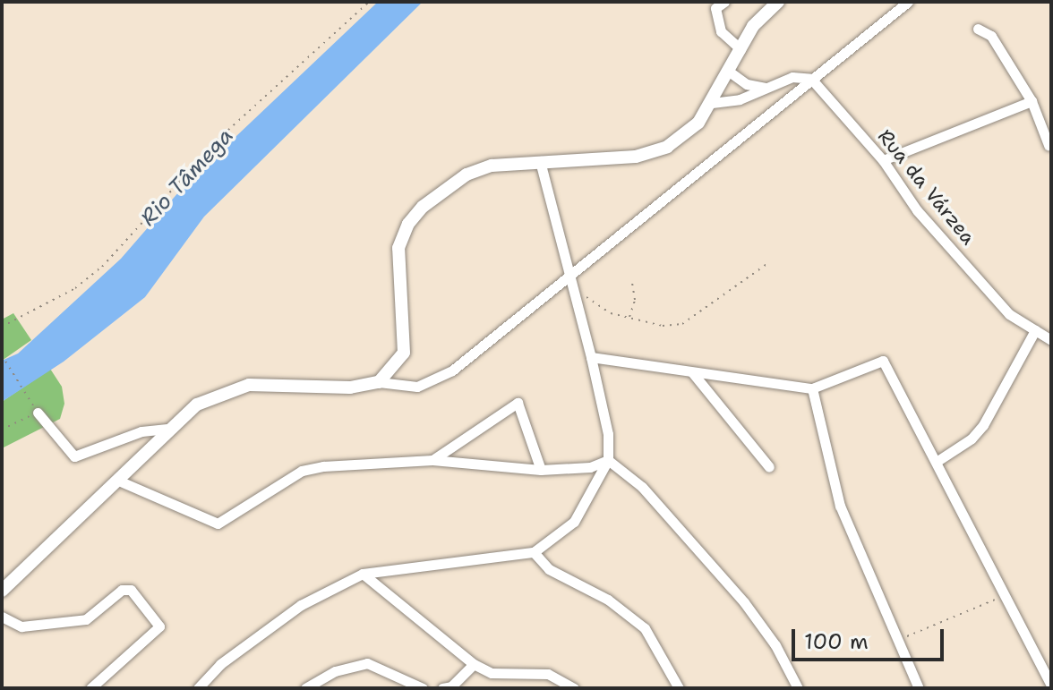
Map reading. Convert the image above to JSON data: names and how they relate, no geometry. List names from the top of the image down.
{
  "streets": {
    "street": ["Rua da Várzea"]
  },
  "water": ["Rio Tâmega"],
  "scale_bar": "100 m"
}
